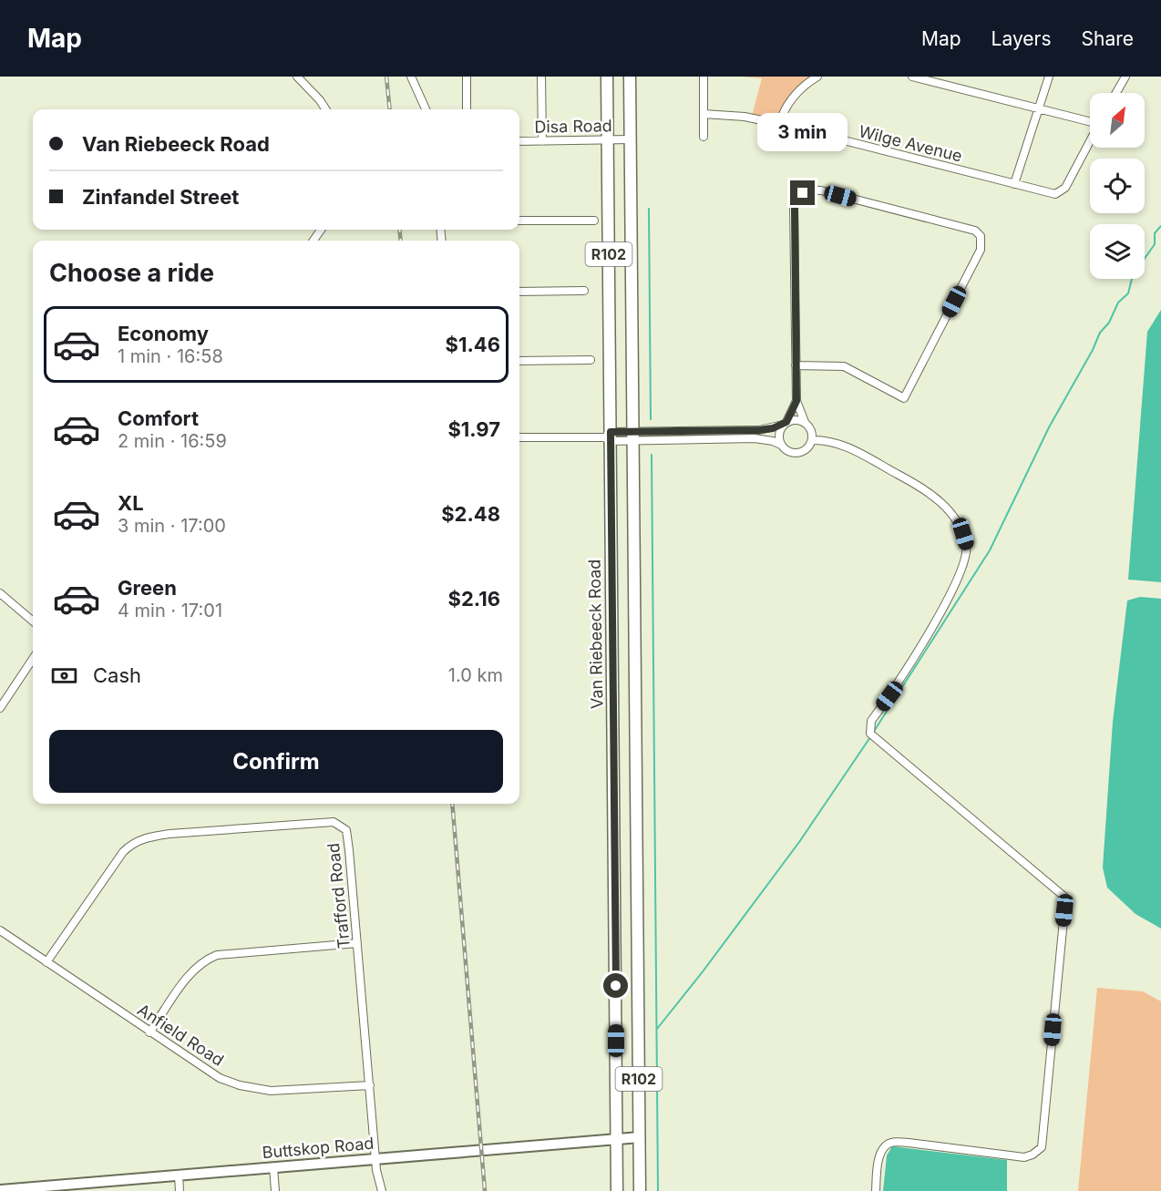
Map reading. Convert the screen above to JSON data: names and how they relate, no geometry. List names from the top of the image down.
{
  "streets": {
    "main road": ["R102", "Van Riebeeck Road"],
    "street": [
      "Disa Road",
      "Wilge Avenue",
      "Trafford Road",
      "Anfield Road",
      "Buttskop Road"
    ]
  },
  "crossings": [
    ["Disa Road", "R102"],
    ["Disa Road", "Van Riebeeck Road"],
    ["R102", "Buttskop Road"],
    ["Van Riebeeck Road", "Buttskop Road"],
    ["Trafford Road", "Anfield Road"],
    ["Trafford Road", "Buttskop Road"]
  ],
  "north": "top right",
  "page": {
    "header": "Map",
    "nav": ["Map", "Layers", "Share"],
    "banner": ["Van Riebeeck Road", "Zinfandel Street"],
    "bubble": "3 min",
    "heading": "Choose a ride",
    "list": [
      {
        "name": "Economy",
        "note": "1 min · 16:58",
        "value": "$1.46"
      },
      {
        "name": "Comfort",
        "note": "2 min · 16:59",
        "value": "$1.97"
      },
      {
        "name": "XL",
        "note": "3 min · 17:00",
        "value": "$2.48"
      },
      {
        "name": "Green",
        "note": "4 min · 17:01",
        "value": "$2.16"
      }
    ],
    "pay": ["Cash", "1.0 km"],
    "buttons": "Confirm"
  }
}
